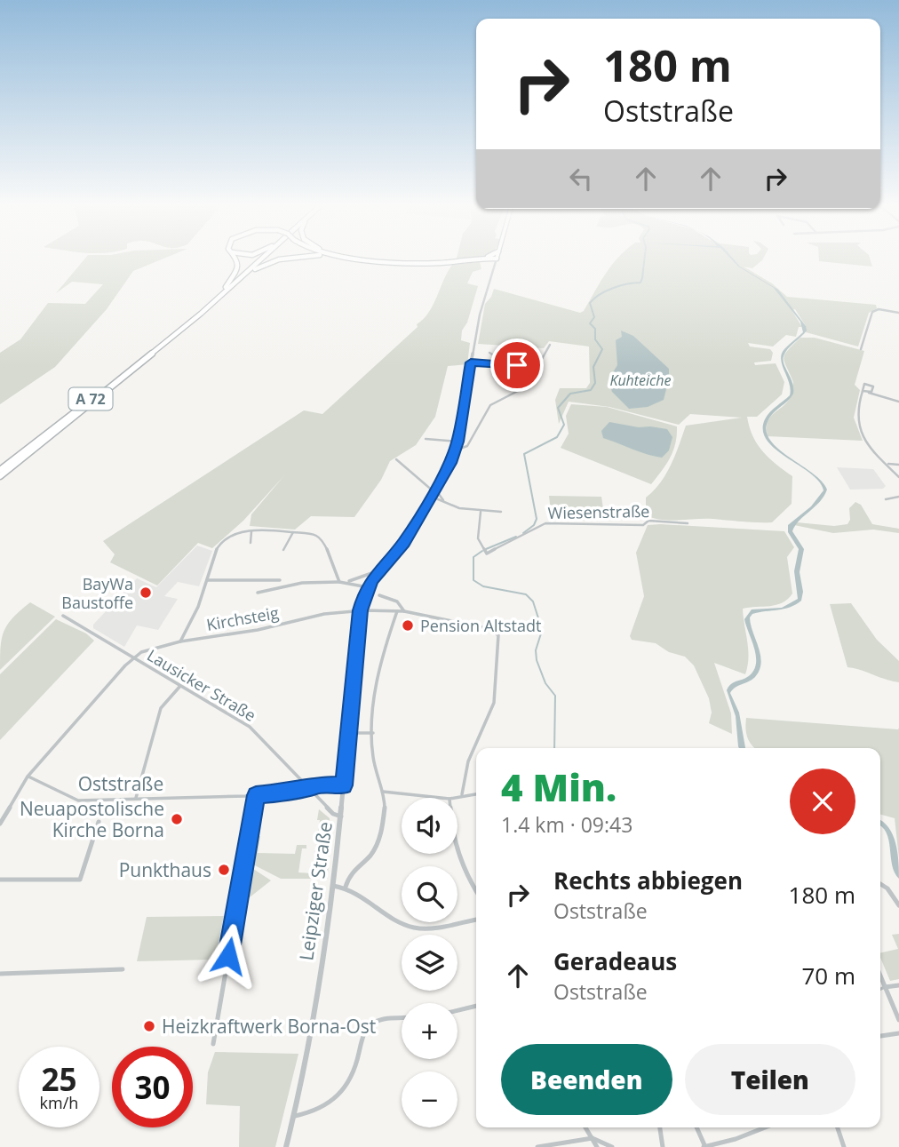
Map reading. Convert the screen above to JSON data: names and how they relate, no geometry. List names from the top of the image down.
{
  "streets": {
    "highway": ["A 72"],
    "street": [
      "Wiesenstraße",
      "Kirchsteig",
      "Lausicker Straße",
      "Oststraße",
      "Leipziger Straße"
    ]
  },
  "crossings": [
    ["Kirchsteig", "Lausicker Straße"],
    ["Kirchsteig", "Leipziger Straße"],
    ["Lausicker Straße", "Oststraße"],
    ["Lausicker Straße", "Leipziger Straße"],
    ["Oststraße", "Leipziger Straße"]
  ],
  "water": ["Kuhteiche"],
  "places": [
    "BayWa Baustoffe",
    "Pension Altstadt",
    "Neuapostolische Kirche Borna",
    "Punkthaus",
    "Heizkraftwerk Borna-Ost"
  ],
  "page": {
    "turn": ["180 m", "Oststraße"],
    "heading": ["4 Min.", "1.4 km · 09:43"],
    "map_buttons": ["+", "−"],
    "list": [
      {
        "name": "Rechts abbiegen",
        "note": "Oststraße",
        "value": "180 m"
      },
      {
        "name": "Geradeaus",
        "note": "Oststraße",
        "value": "70 m"
      }
    ],
    "buttons": ["Beenden", "Teilen"],
    "speed": "25 km/h",
    "limit": "30"
  }
}
